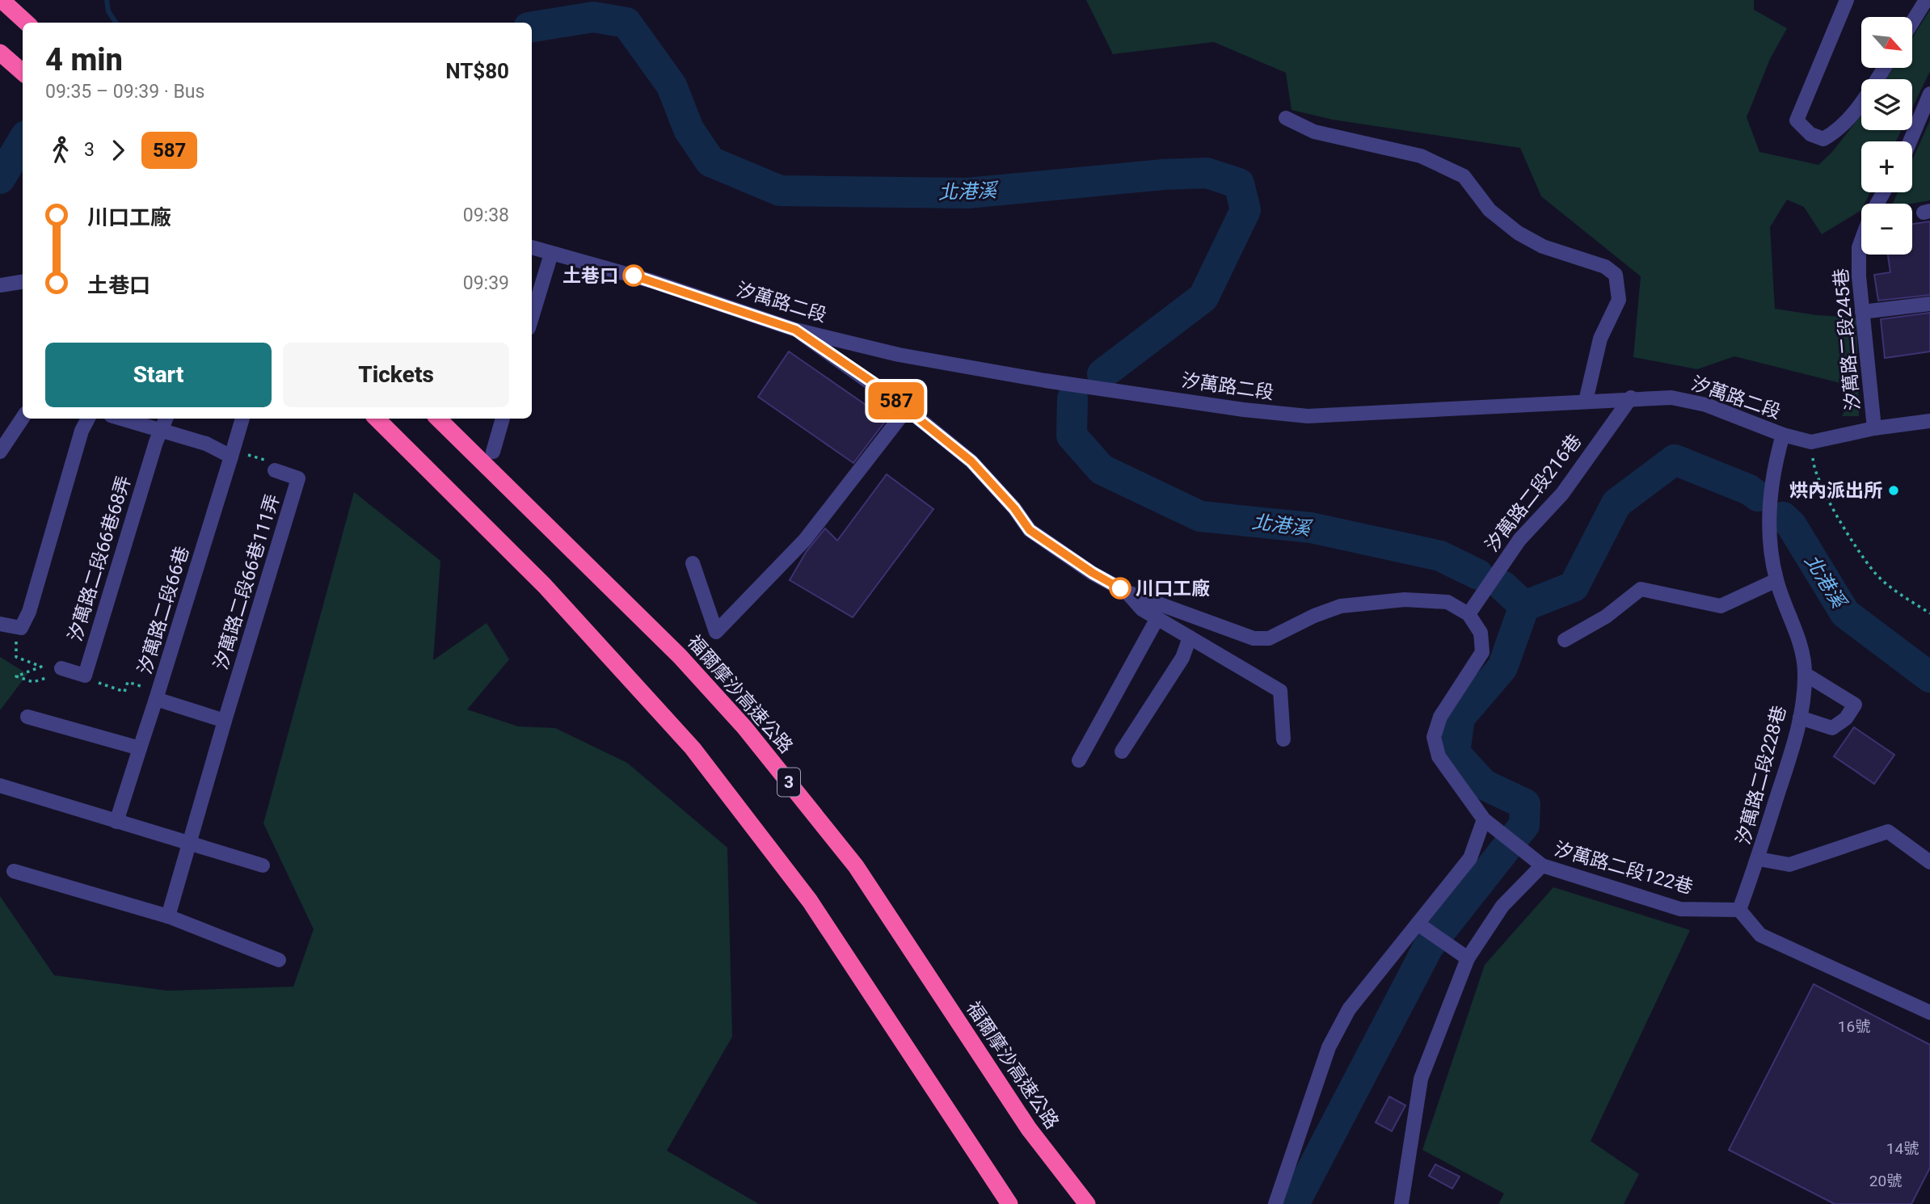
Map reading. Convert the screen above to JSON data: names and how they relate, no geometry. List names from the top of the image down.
{
  "streets": {
    "highway": ["福爾摩沙高速公路", "3"],
    "street": [
      "汐萬路二段",
      "汐萬路二段245巷",
      "汐萬路二段216巷",
      "汐萬路二段66巷68弄",
      "汐萬路二段66巷111弄",
      "汐萬路二段66巷",
      "汐萬路二段228巷",
      "汐萬路二段122巷"
    ]
  },
  "crossings": [
    ["汐萬路二段", "汐萬路二段245巷"],
    ["汐萬路二段", "汐萬路二段216巷"],
    ["汐萬路二段", "汐萬路二段228巷"],
    ["汐萬路二段216巷", "汐萬路二段122巷"],
    ["汐萬路二段66巷111弄", "汐萬路二段66巷"],
    ["汐萬路二段228巷", "汐萬路二段122巷"]
  ],
  "water": ["北港溪"],
  "places": ["土巷口", "烘內派出所", "川口工廠"],
  "lines": ["bus line 587"],
  "house_numbers": ["16號", "14號", "20號"],
  "north": "bottom right",
  "page": {
    "on_map": "587",
    "map_buttons": ["+", "−"],
    "heading": ["4 min", "09:35 – 09:39 · Bus", "NT$80"],
    "legs": ["3", "587"],
    "list": [
      {
        "name": "川口工廠",
        "value": "09:38"
      },
      {
        "name": "土巷口",
        "value": "09:39"
      }
    ],
    "buttons": ["Start", "Tickets"]
  }
}
